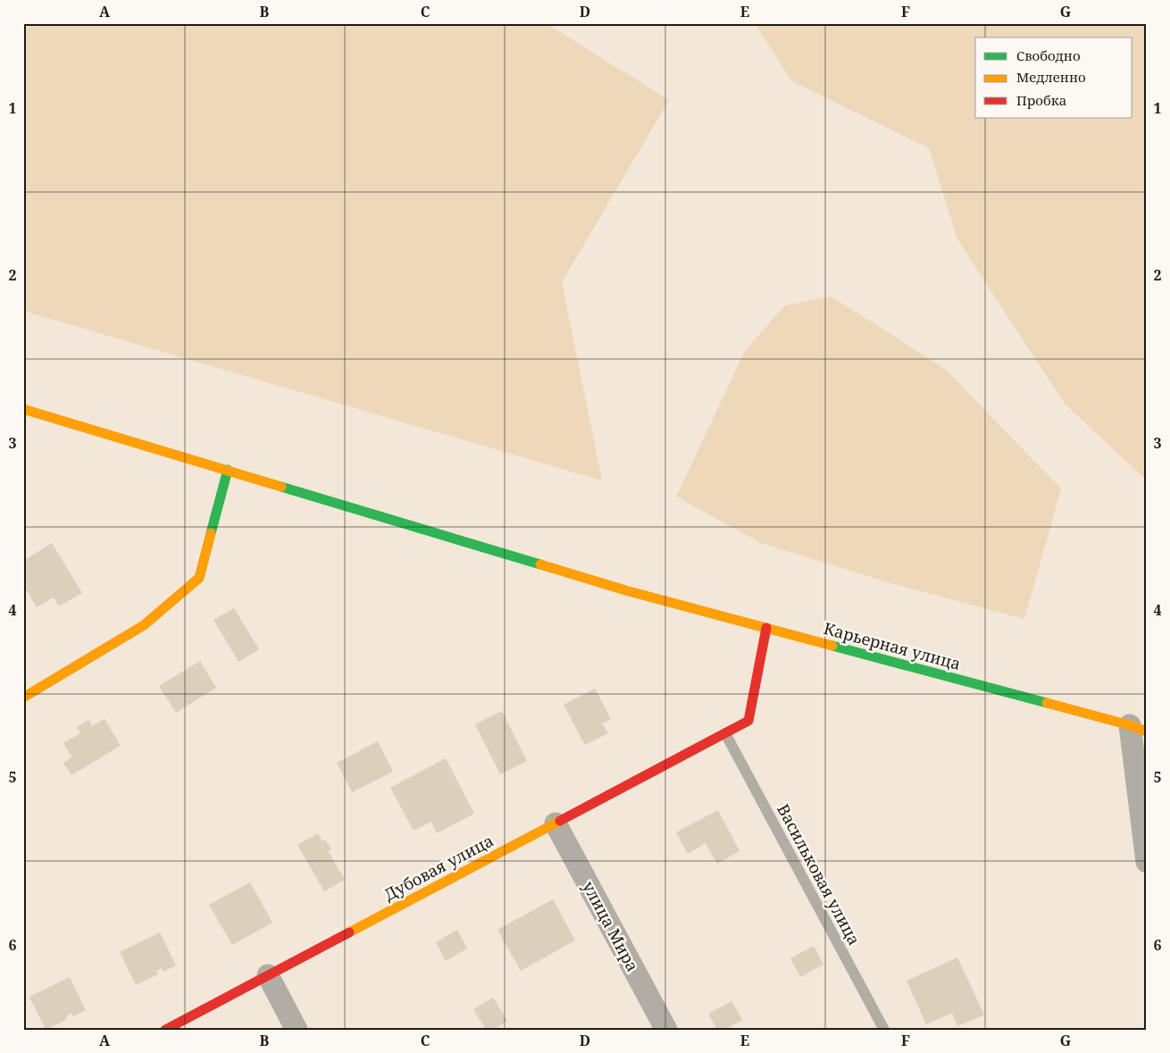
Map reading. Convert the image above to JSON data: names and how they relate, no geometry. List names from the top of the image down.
{
  "streets": {
    "street": ["Карьерная улица", "Дубовая улица", "улица Мира"],
    "lane": ["Васильковая улица"]
  },
  "crossings": [
    ["Карьерная улица", "Дубовая улица"],
    ["Дубовая улица", "Васильковая улица"],
    ["Дубовая улица", "улица Мира"]
  ],
  "legend": ["Свободно", "Медленно", "Пробка"],
  "grid": {
    "columns": [
      "A",
      "B",
      "C",
      "D",
      "E",
      "F",
      "G"
    ],
    "rows": [
      "1",
      "2",
      "3",
      "4",
      "5",
      "6"
    ]
  }
}
